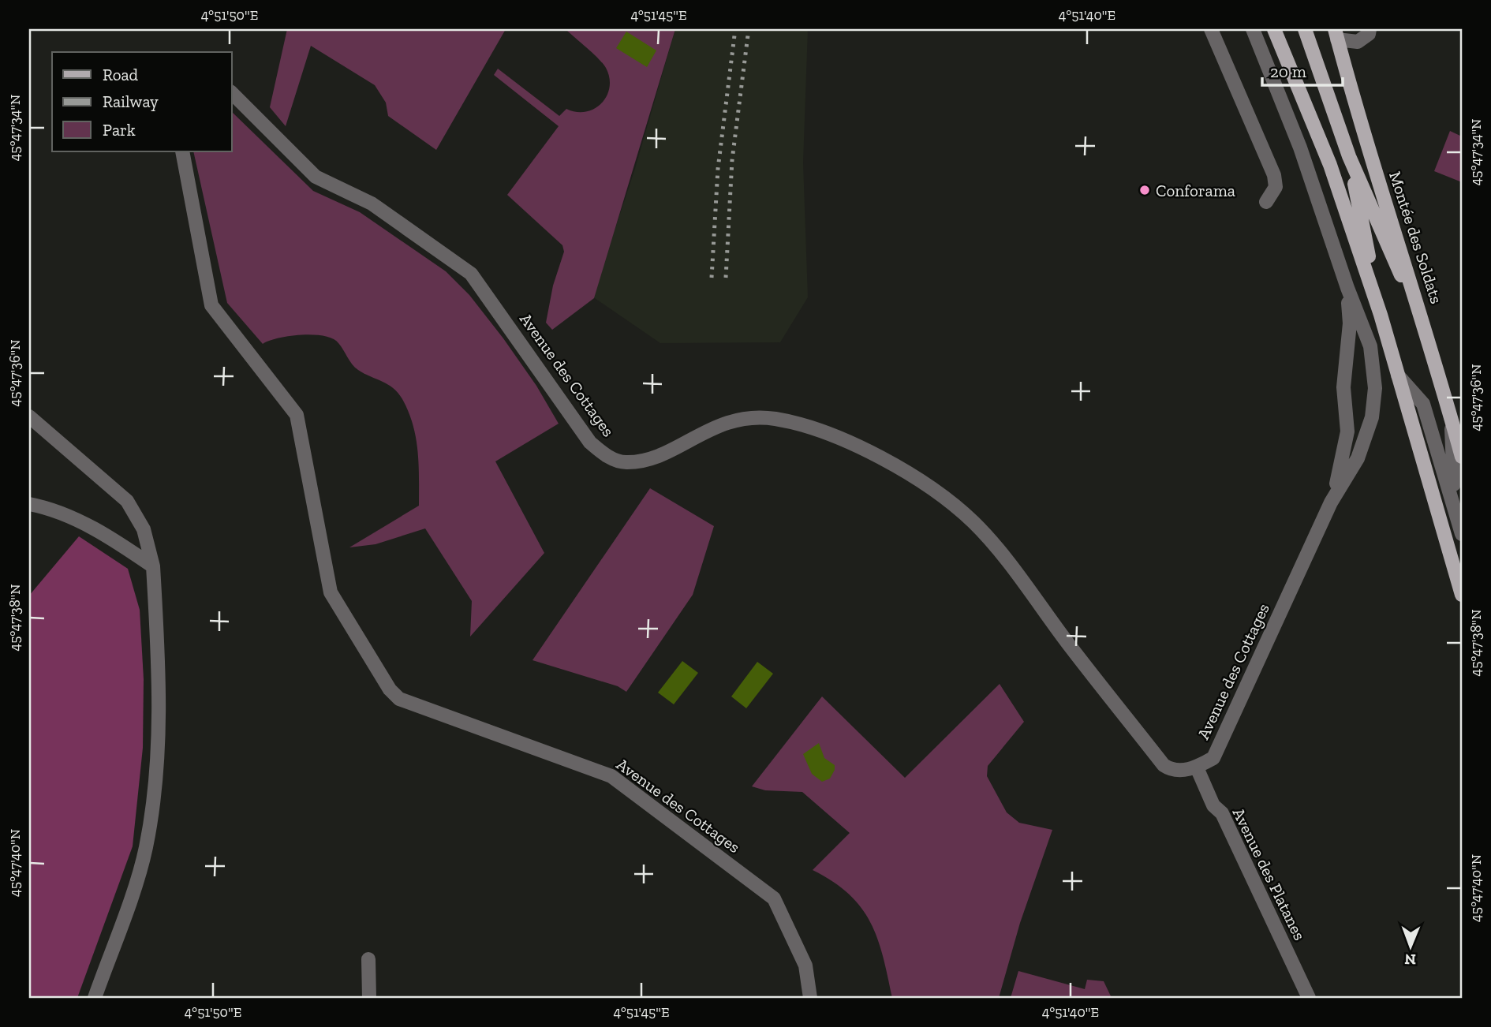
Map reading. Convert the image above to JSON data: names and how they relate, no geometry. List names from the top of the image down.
{
  "streets": {
    "main road": ["Montée des Soldats"],
    "street": ["Avenue des Cottages", "Avenue des Platanes"]
  },
  "crossings": [
    ["Avenue des Cottages", "Avenue des Platanes"]
  ],
  "places": ["Conforama"],
  "legend": ["Road", "Railway", "Park"],
  "scale_bar": "20 m",
  "north": "bottom",
  "coordinates": [
    "4°51'50\"E",
    "4°51'45\"E",
    "4°51'40\"E",
    "45°47'34\"N",
    "45°47'36\"N",
    "45°47'38\"N",
    "45°47'40\"N"
  ]
}
